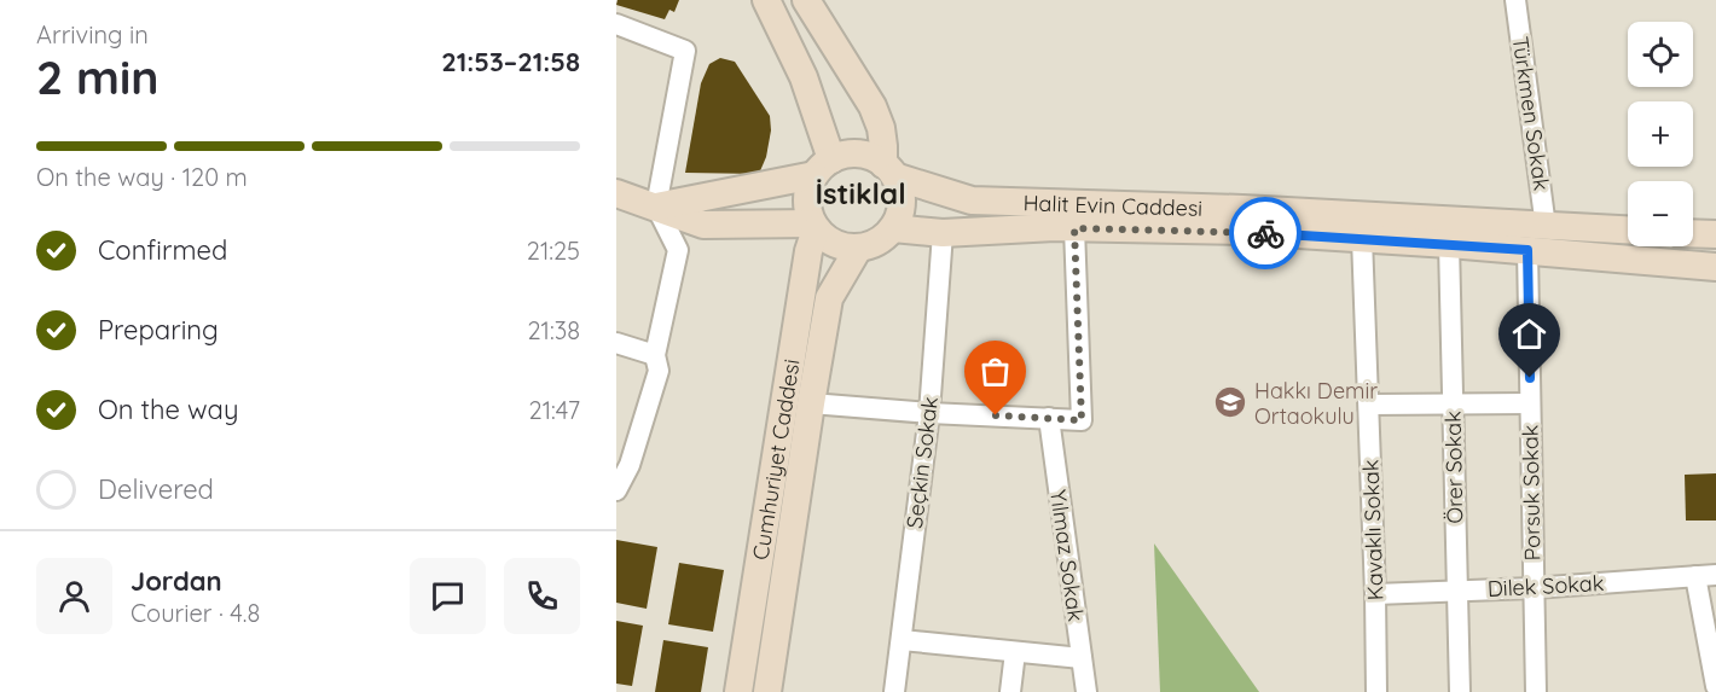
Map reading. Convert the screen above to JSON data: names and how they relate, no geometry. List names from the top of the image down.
{
  "streets": {
    "main road": ["Halit Evin Caddesi", "Cumhuriyet Caddesi"],
    "street": [
      "Türkmen Sokak",
      "Seçkin Sokak",
      "Örer Sokak",
      "Porsuk Sokak",
      "Kavaklı Sokak",
      "Yılmaz Sokak",
      "Dilek Sokak"
    ]
  },
  "crossings": [
    ["Türkmen Sokak", "Halit Evin Caddesi"],
    ["Türkmen Sokak", "Porsuk Sokak"],
    ["Halit Evin Caddesi", "Cumhuriyet Caddesi"],
    ["Halit Evin Caddesi", "Seçkin Sokak"],
    ["Halit Evin Caddesi", "Örer Sokak"],
    ["Halit Evin Caddesi", "Porsuk Sokak"],
    ["Halit Evin Caddesi", "Kavaklı Sokak"],
    ["Örer Sokak", "Dilek Sokak"],
    ["Porsuk Sokak", "Dilek Sokak"],
    ["Kavaklı Sokak", "Dilek Sokak"]
  ],
  "districts": ["İstiklal"],
  "places": {
    "school or university": ["Hakkı Demir Ortaokulu"]
  },
  "page": {
    "heading": ["2 min", "Arriving in", "21:53–21:58"],
    "panel": ["Jordan", "Courier · 4.8"],
    "map_buttons": ["+", "−"],
    "bar": "On the way · 120 m",
    "list": [
      ["Confirmed", "21:25"],
      ["Preparing", "21:38"],
      ["On the way", "21:47"],
      "Delivered"
    ]
  }
}
